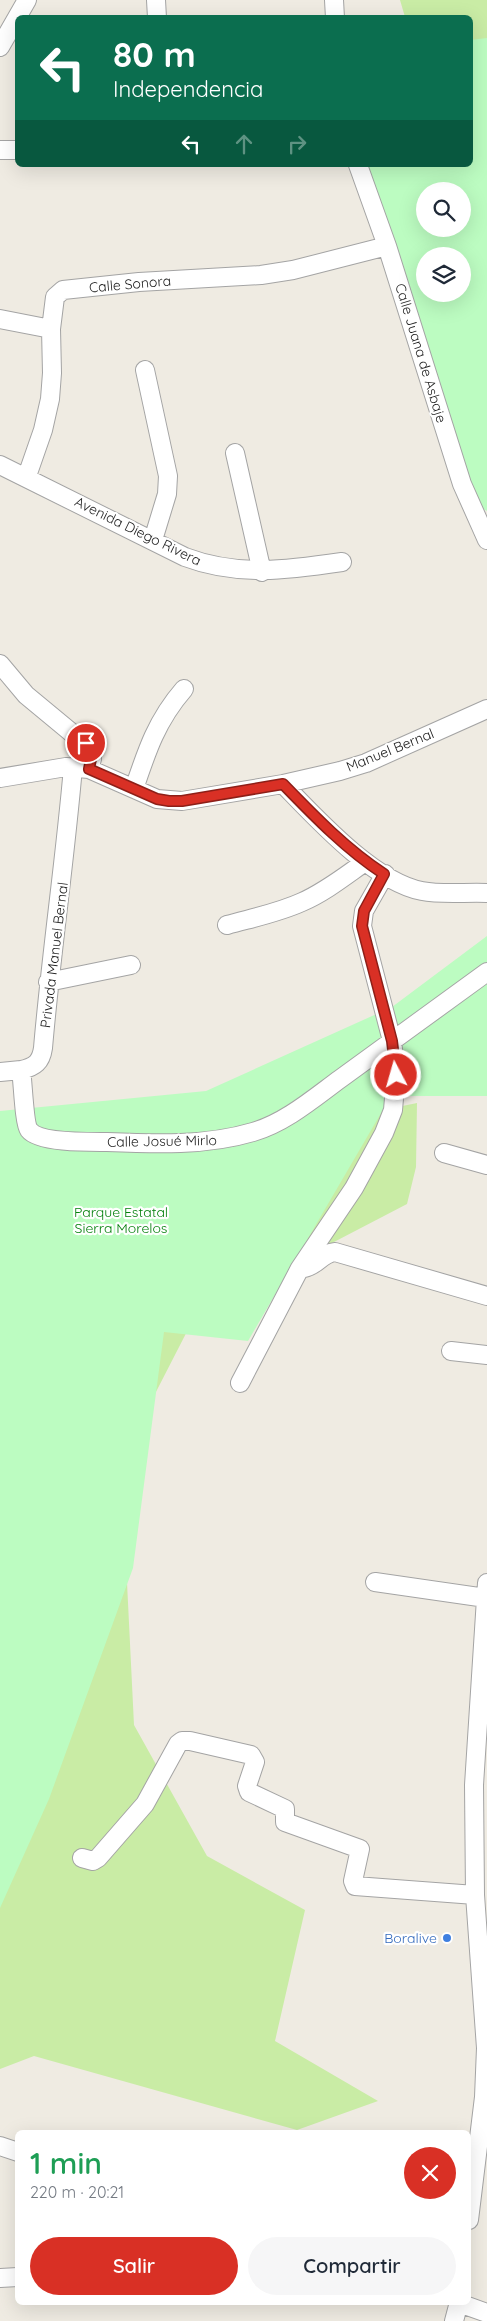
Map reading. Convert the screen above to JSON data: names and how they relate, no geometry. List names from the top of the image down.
{
  "streets": {
    "street": [
      "Calle Sonora",
      "Calle Juana de Asbaje",
      "Avenida Diego Rivera",
      "Manuel Bernal",
      "Privada Manuel Bernal",
      "Calle Josué Mirlo"
    ]
  },
  "crossings": [
    ["Calle Sonora", "Calle Juana de Asbaje"],
    ["Calle Sonora", "Avenida Diego Rivera"],
    ["Manuel Bernal", "Privada Manuel Bernal"],
    ["Privada Manuel Bernal", "Calle Josué Mirlo"]
  ],
  "parks": ["Parque Estatal Sierra Morelos"],
  "places": ["Boralive"],
  "page": {
    "turn": ["80 m", "Independencia"],
    "heading": ["1 min", "220 m · 20:21"],
    "buttons": ["Salir", "Compartir"]
  }
}
